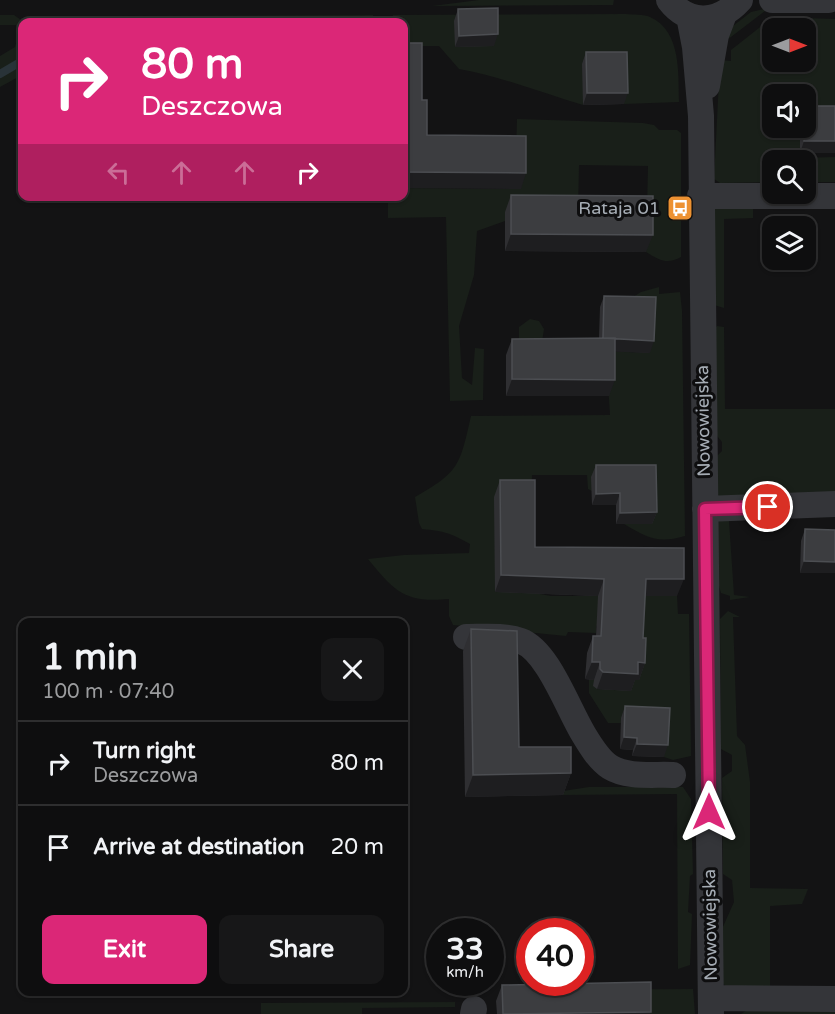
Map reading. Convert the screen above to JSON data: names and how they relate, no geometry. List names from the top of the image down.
{
  "streets": {
    "street": ["Nowowiejska"]
  },
  "places": {
    "bus stop": ["Rataja 01"]
  },
  "north": "right",
  "page": {
    "turn": ["80 m", "Deszczowa"],
    "heading": ["1 min", "100 m · 07:40"],
    "list": [
      {
        "name": "Turn right",
        "note": "Deszczowa",
        "value": "80 m"
      },
      {
        "name": "Arrive at destination",
        "value": "20 m"
      }
    ],
    "buttons": ["Exit", "Share"],
    "speed": "33 km/h",
    "limit": "40"
  }
}
